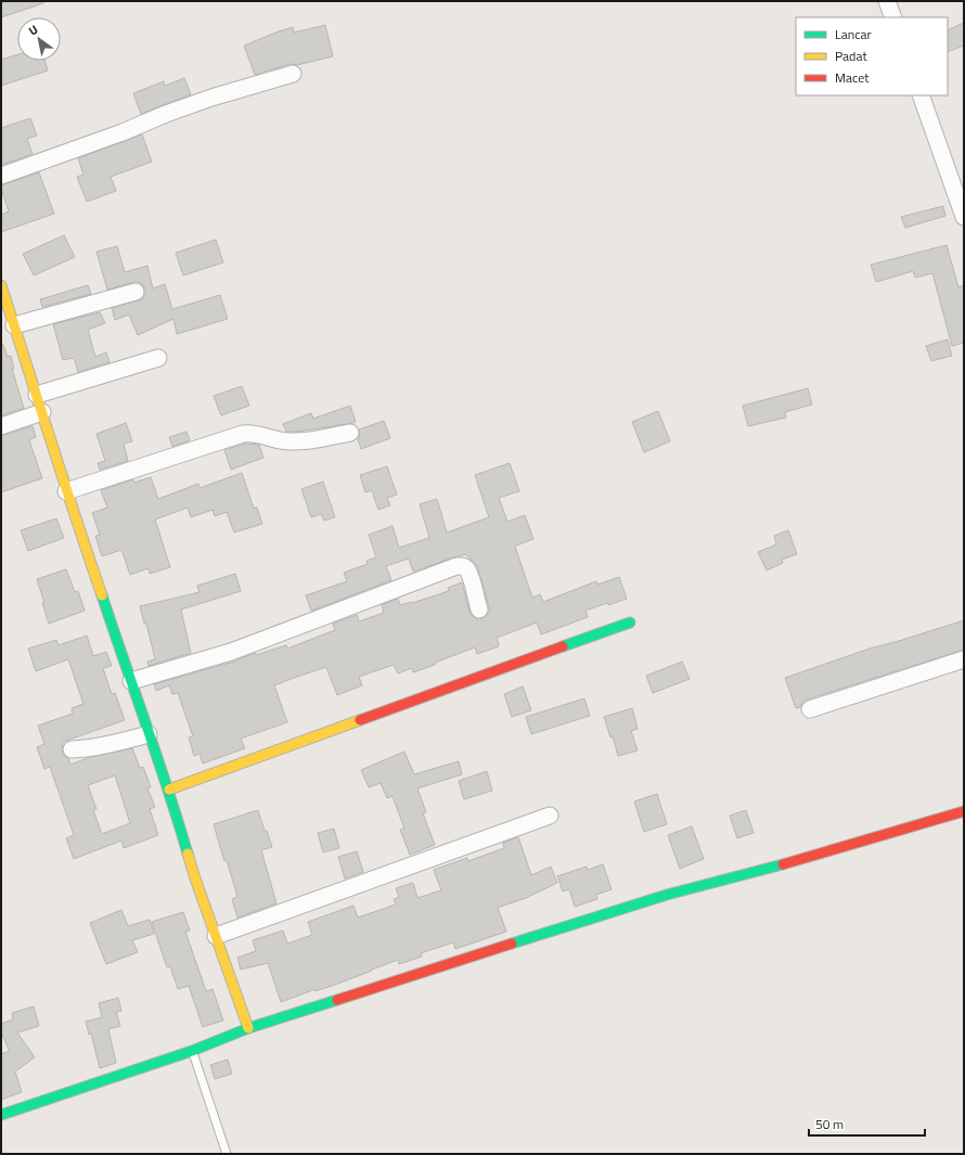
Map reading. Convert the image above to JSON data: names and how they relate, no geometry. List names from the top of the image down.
{
  "legend": ["Lancar", "Padat", "Macet"],
  "scale_bar": "50 m",
  "north": "top left"
}
